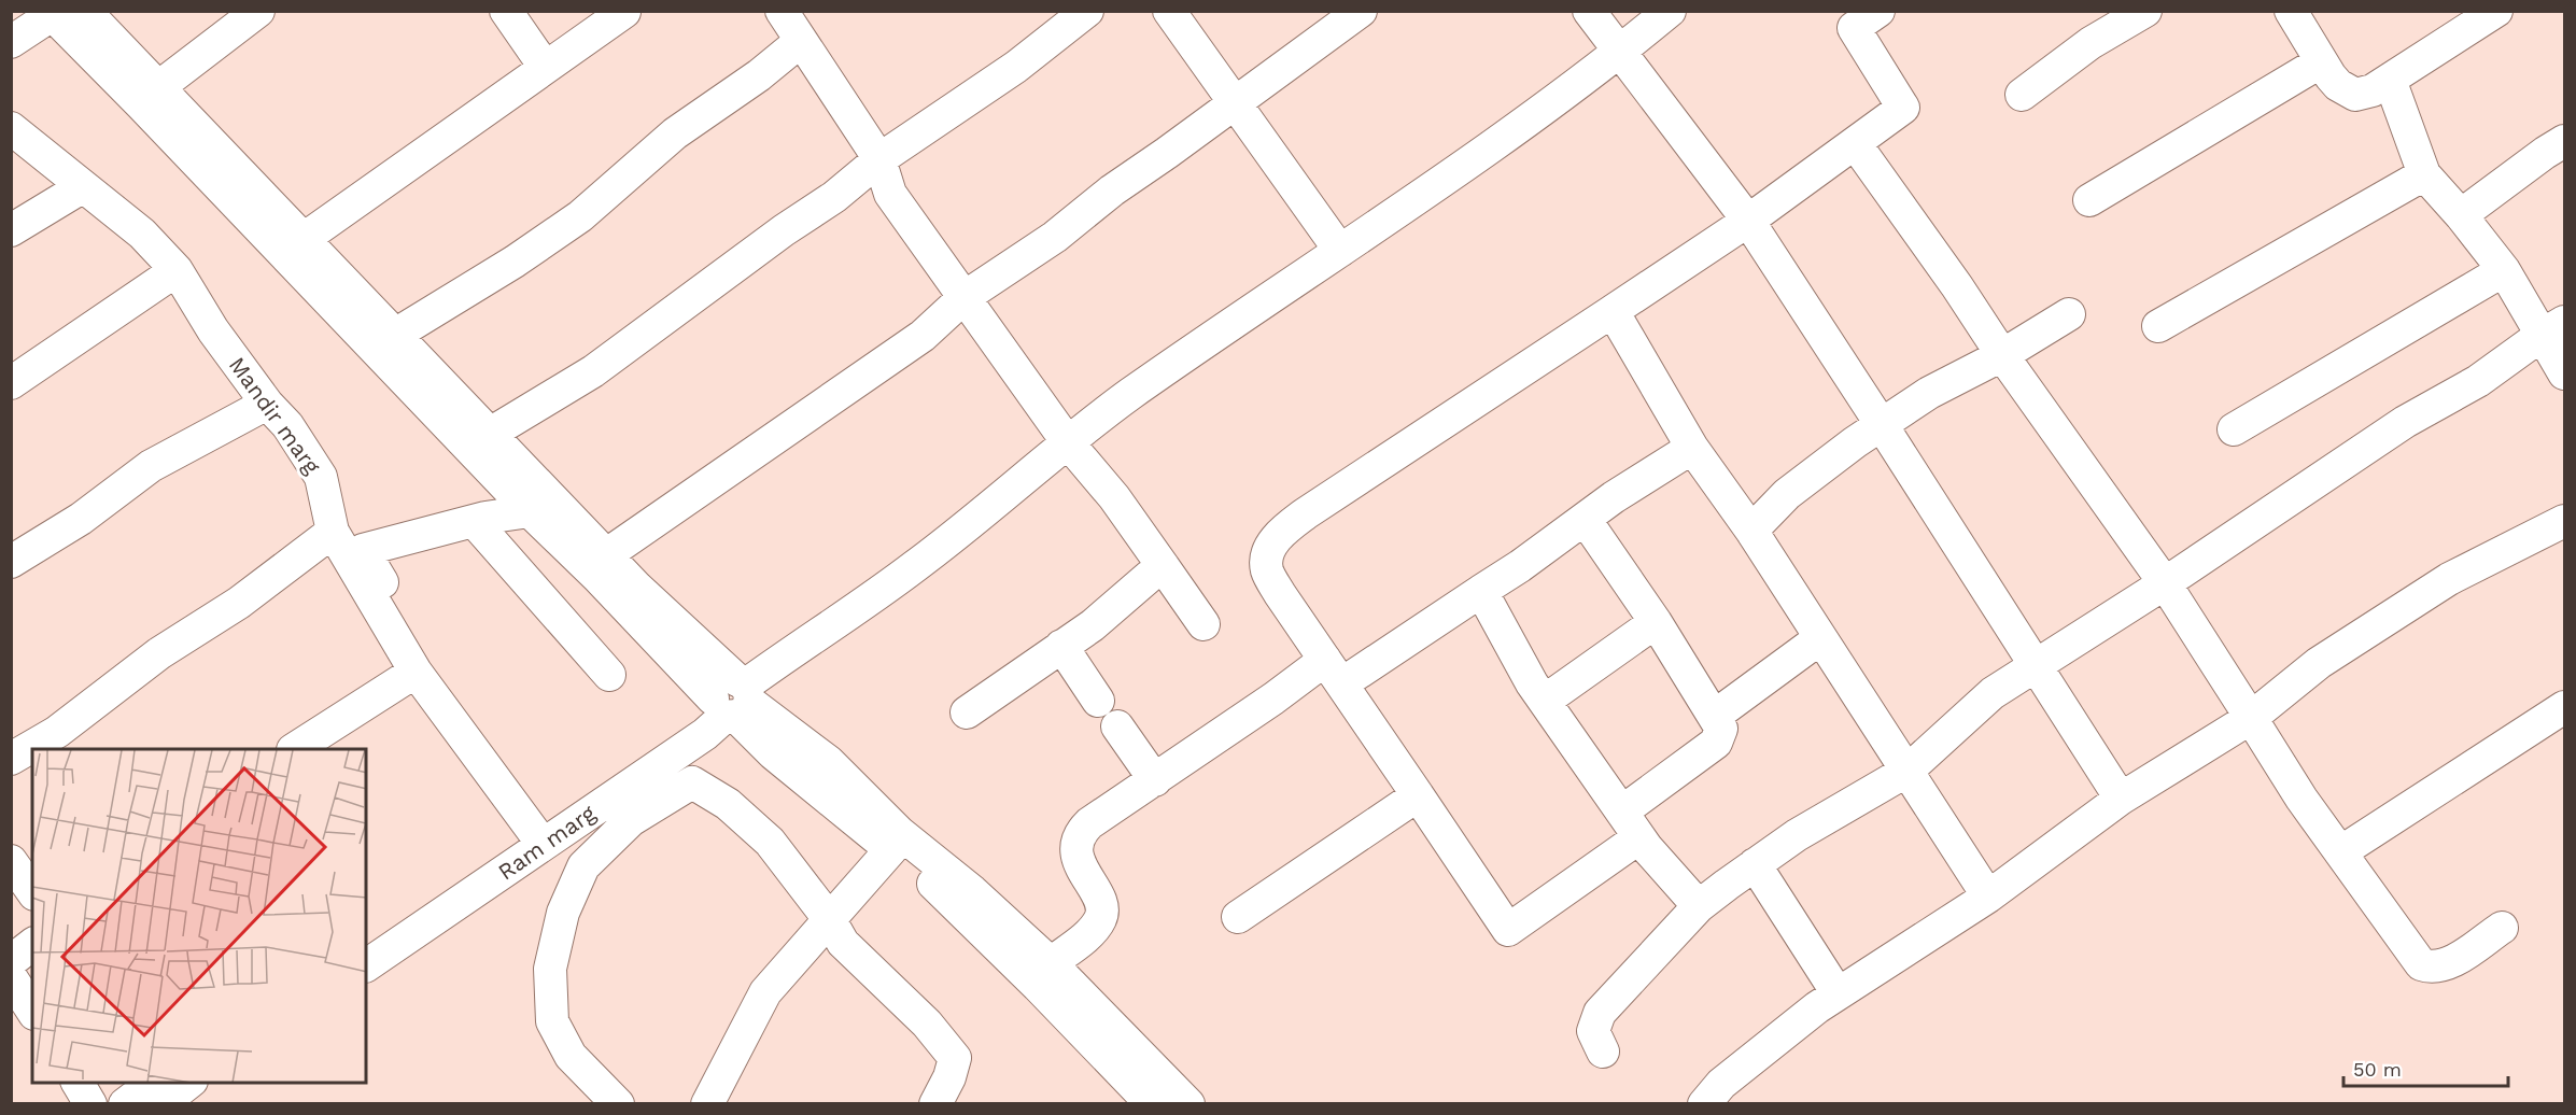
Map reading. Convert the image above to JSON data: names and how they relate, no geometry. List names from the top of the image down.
{
  "streets": {
    "street": ["Mandir marg", "Ram marg"]
  },
  "crossings": [
    ["Mandir marg", "Ram marg"]
  ],
  "scale_bar": "50 m"
}
